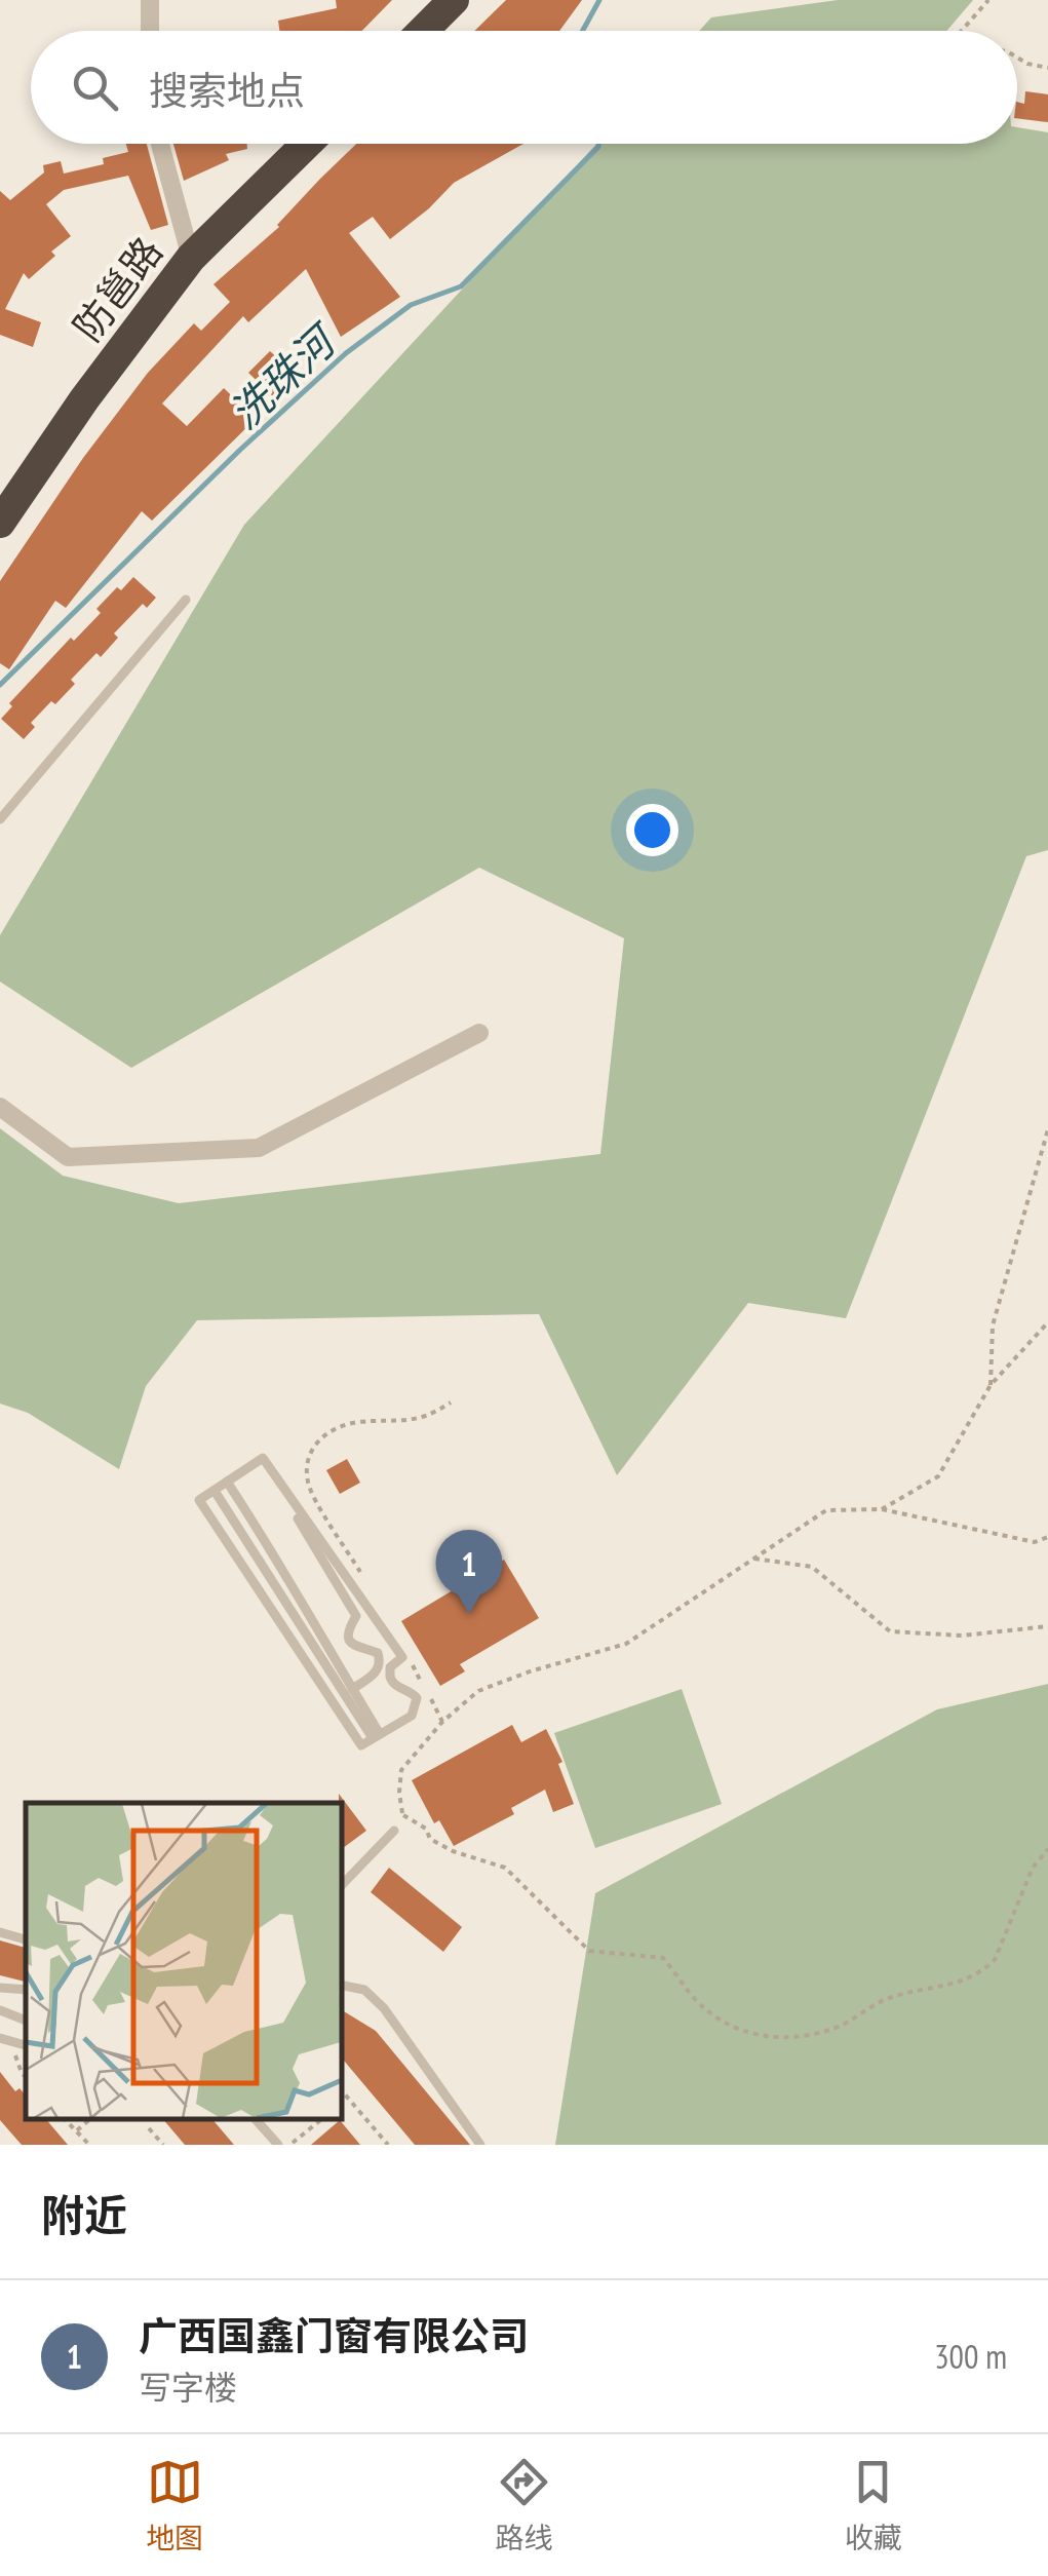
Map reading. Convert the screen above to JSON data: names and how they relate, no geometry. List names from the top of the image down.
{
  "streets": {
    "highway": ["防邕路"]
  },
  "water": ["洗珠河"],
  "page": {
    "search": "搜索地点",
    "pins": "1",
    "heading": "附近",
    "list": [
      {
        "mark": "1",
        "name": "广西国鑫门窗有限公司",
        "note": "写字楼",
        "value": "300 m"
      }
    ],
    "nav": ["地图", "路线", "收藏"]
  }
}
